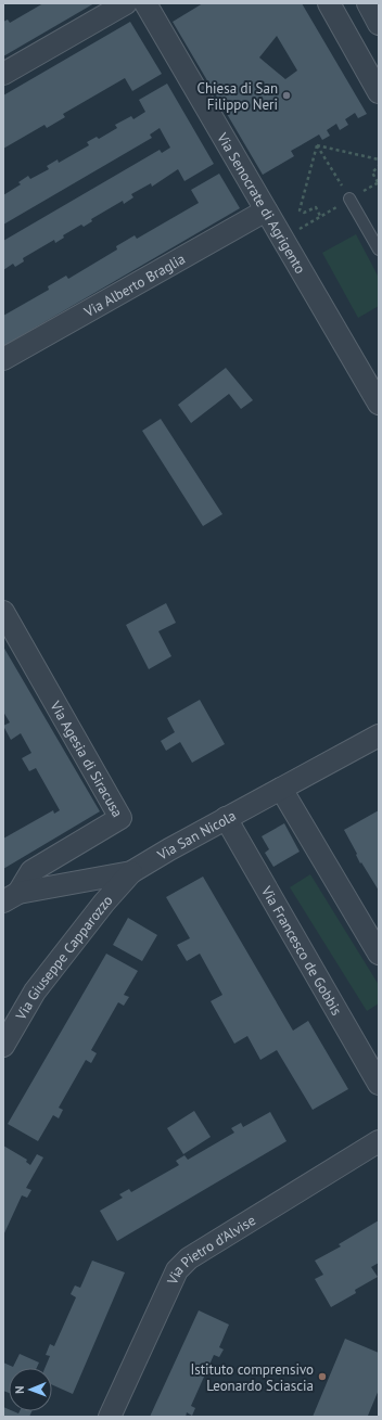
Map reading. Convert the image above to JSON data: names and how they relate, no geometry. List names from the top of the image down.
{
  "streets": {
    "street": [
      "Via Senocrate di Agrigento",
      "Via Alberto Braglia",
      "Via Agesia di Siracusa",
      "Via San Nicola",
      "Via Francesco de Gobbis",
      "Via Giuseppe Capparozzo",
      "Via Pietro d'Alvise"
    ]
  },
  "crossings": [
    ["Via Senocrate di Agrigento", "Via Alberto Braglia"],
    ["Via Agesia di Siracusa", "Via San Nicola"],
    ["Via San Nicola", "Via Francesco de Gobbis"],
    ["Via San Nicola", "Via Giuseppe Capparozzo"]
  ],
  "places": ["Chiesa di San Filippo Neri", "Istituto comprensivo Leonardo Sciascia"],
  "north": "left"
}
